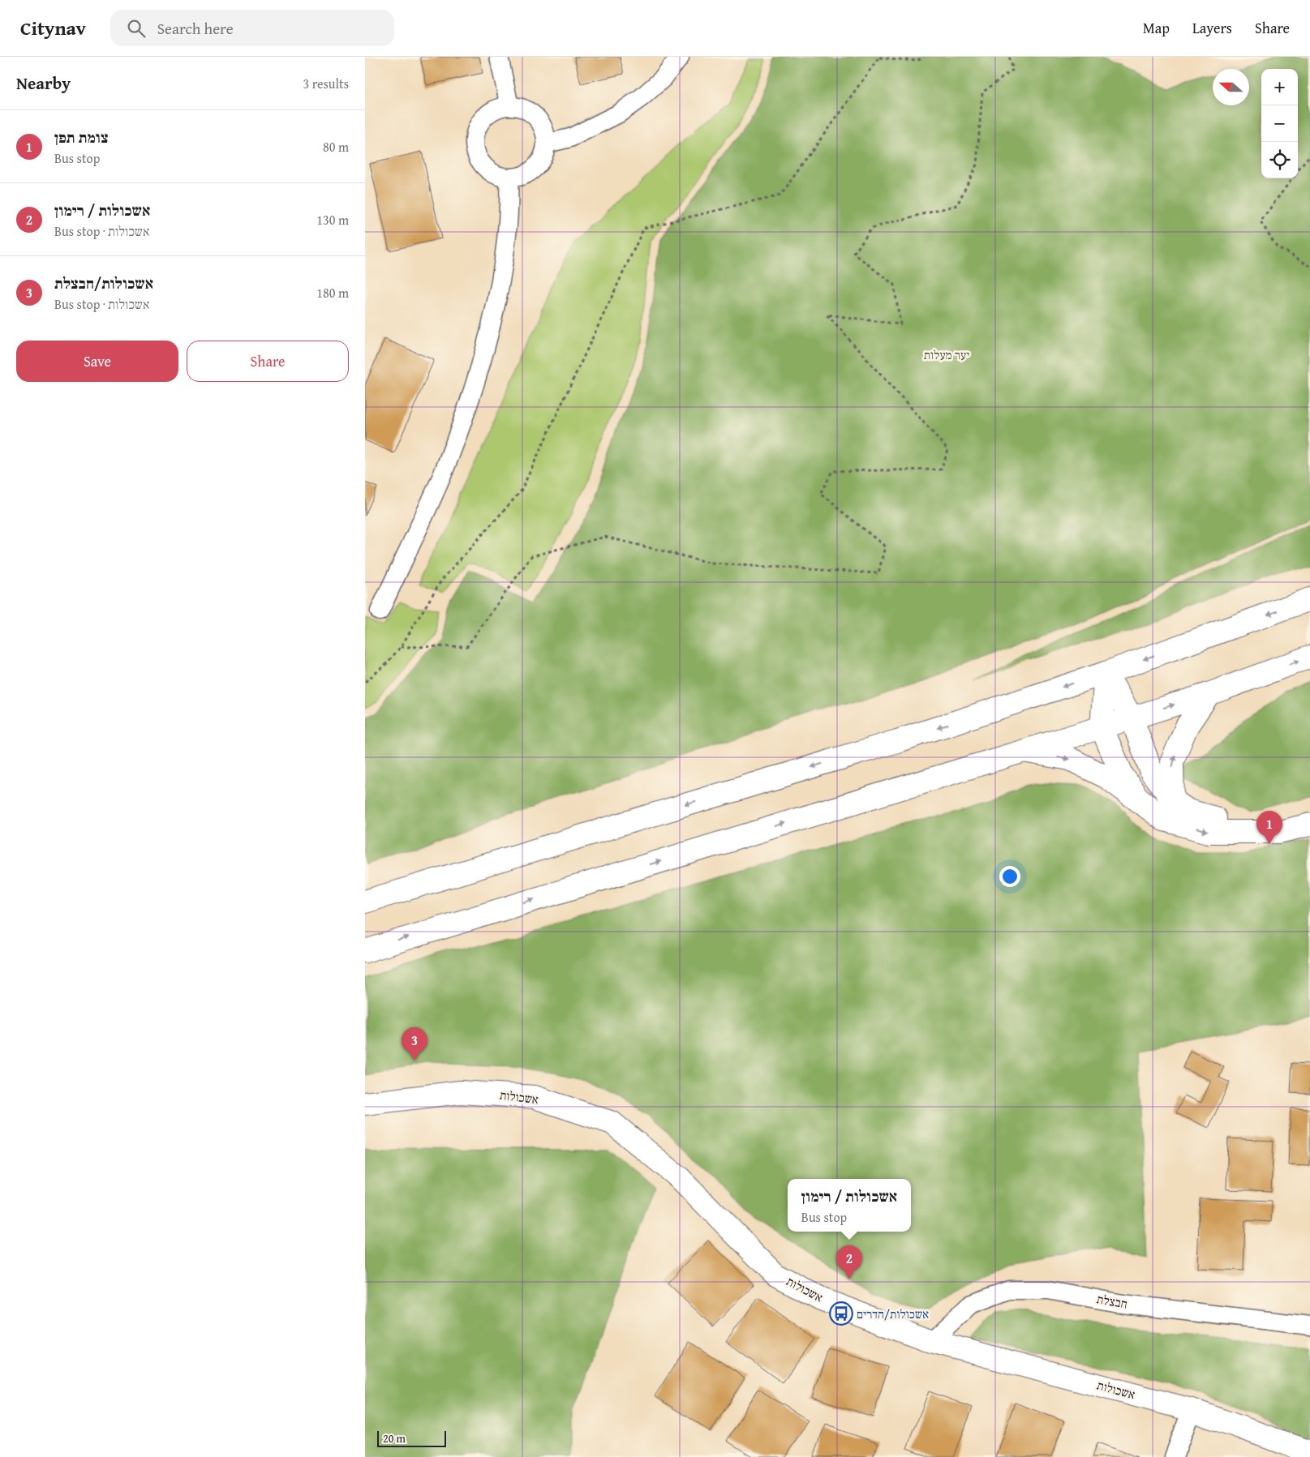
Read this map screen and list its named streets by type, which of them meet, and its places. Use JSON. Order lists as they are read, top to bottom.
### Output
{
  "streets": {
    "main road": ["אשכולות"],
    "street": ["חבצלת"]
  },
  "crossings": [
    ["אשכולות", "חבצלת"]
  ],
  "parks": ["יער מעלות"],
  "places": {
    "bus stop": ["אשכולות/הדרים"]
  },
  "scale_bar": "20 m",
  "north": "left",
  "page": {
    "header": "Citynav",
    "search": "Search here",
    "nav": ["Map", "Layers", "Share"],
    "heading": ["Nearby", "3 results"],
    "map_buttons": ["+", "−"],
    "list": [
      {
        "mark": "1",
        "name": "צומת תפן",
        "note": "Bus stop",
        "value": "80 m"
      },
      {
        "mark": "2",
        "name": "אשכולות / רימון",
        "note": "Bus stop · אשכולות",
        "value": "130 m"
      },
      {
        "mark": "3",
        "name": "אשכולות/חבצלת",
        "note": "Bus stop · אשכולות",
        "value": "180 m"
      }
    ],
    "buttons": ["Save", "Share"],
    "pins": ["1", "3", "2"],
    "popup": ["אשכולות / רימון", "Bus stop"],
    "scale": "20 m"
  }
}
